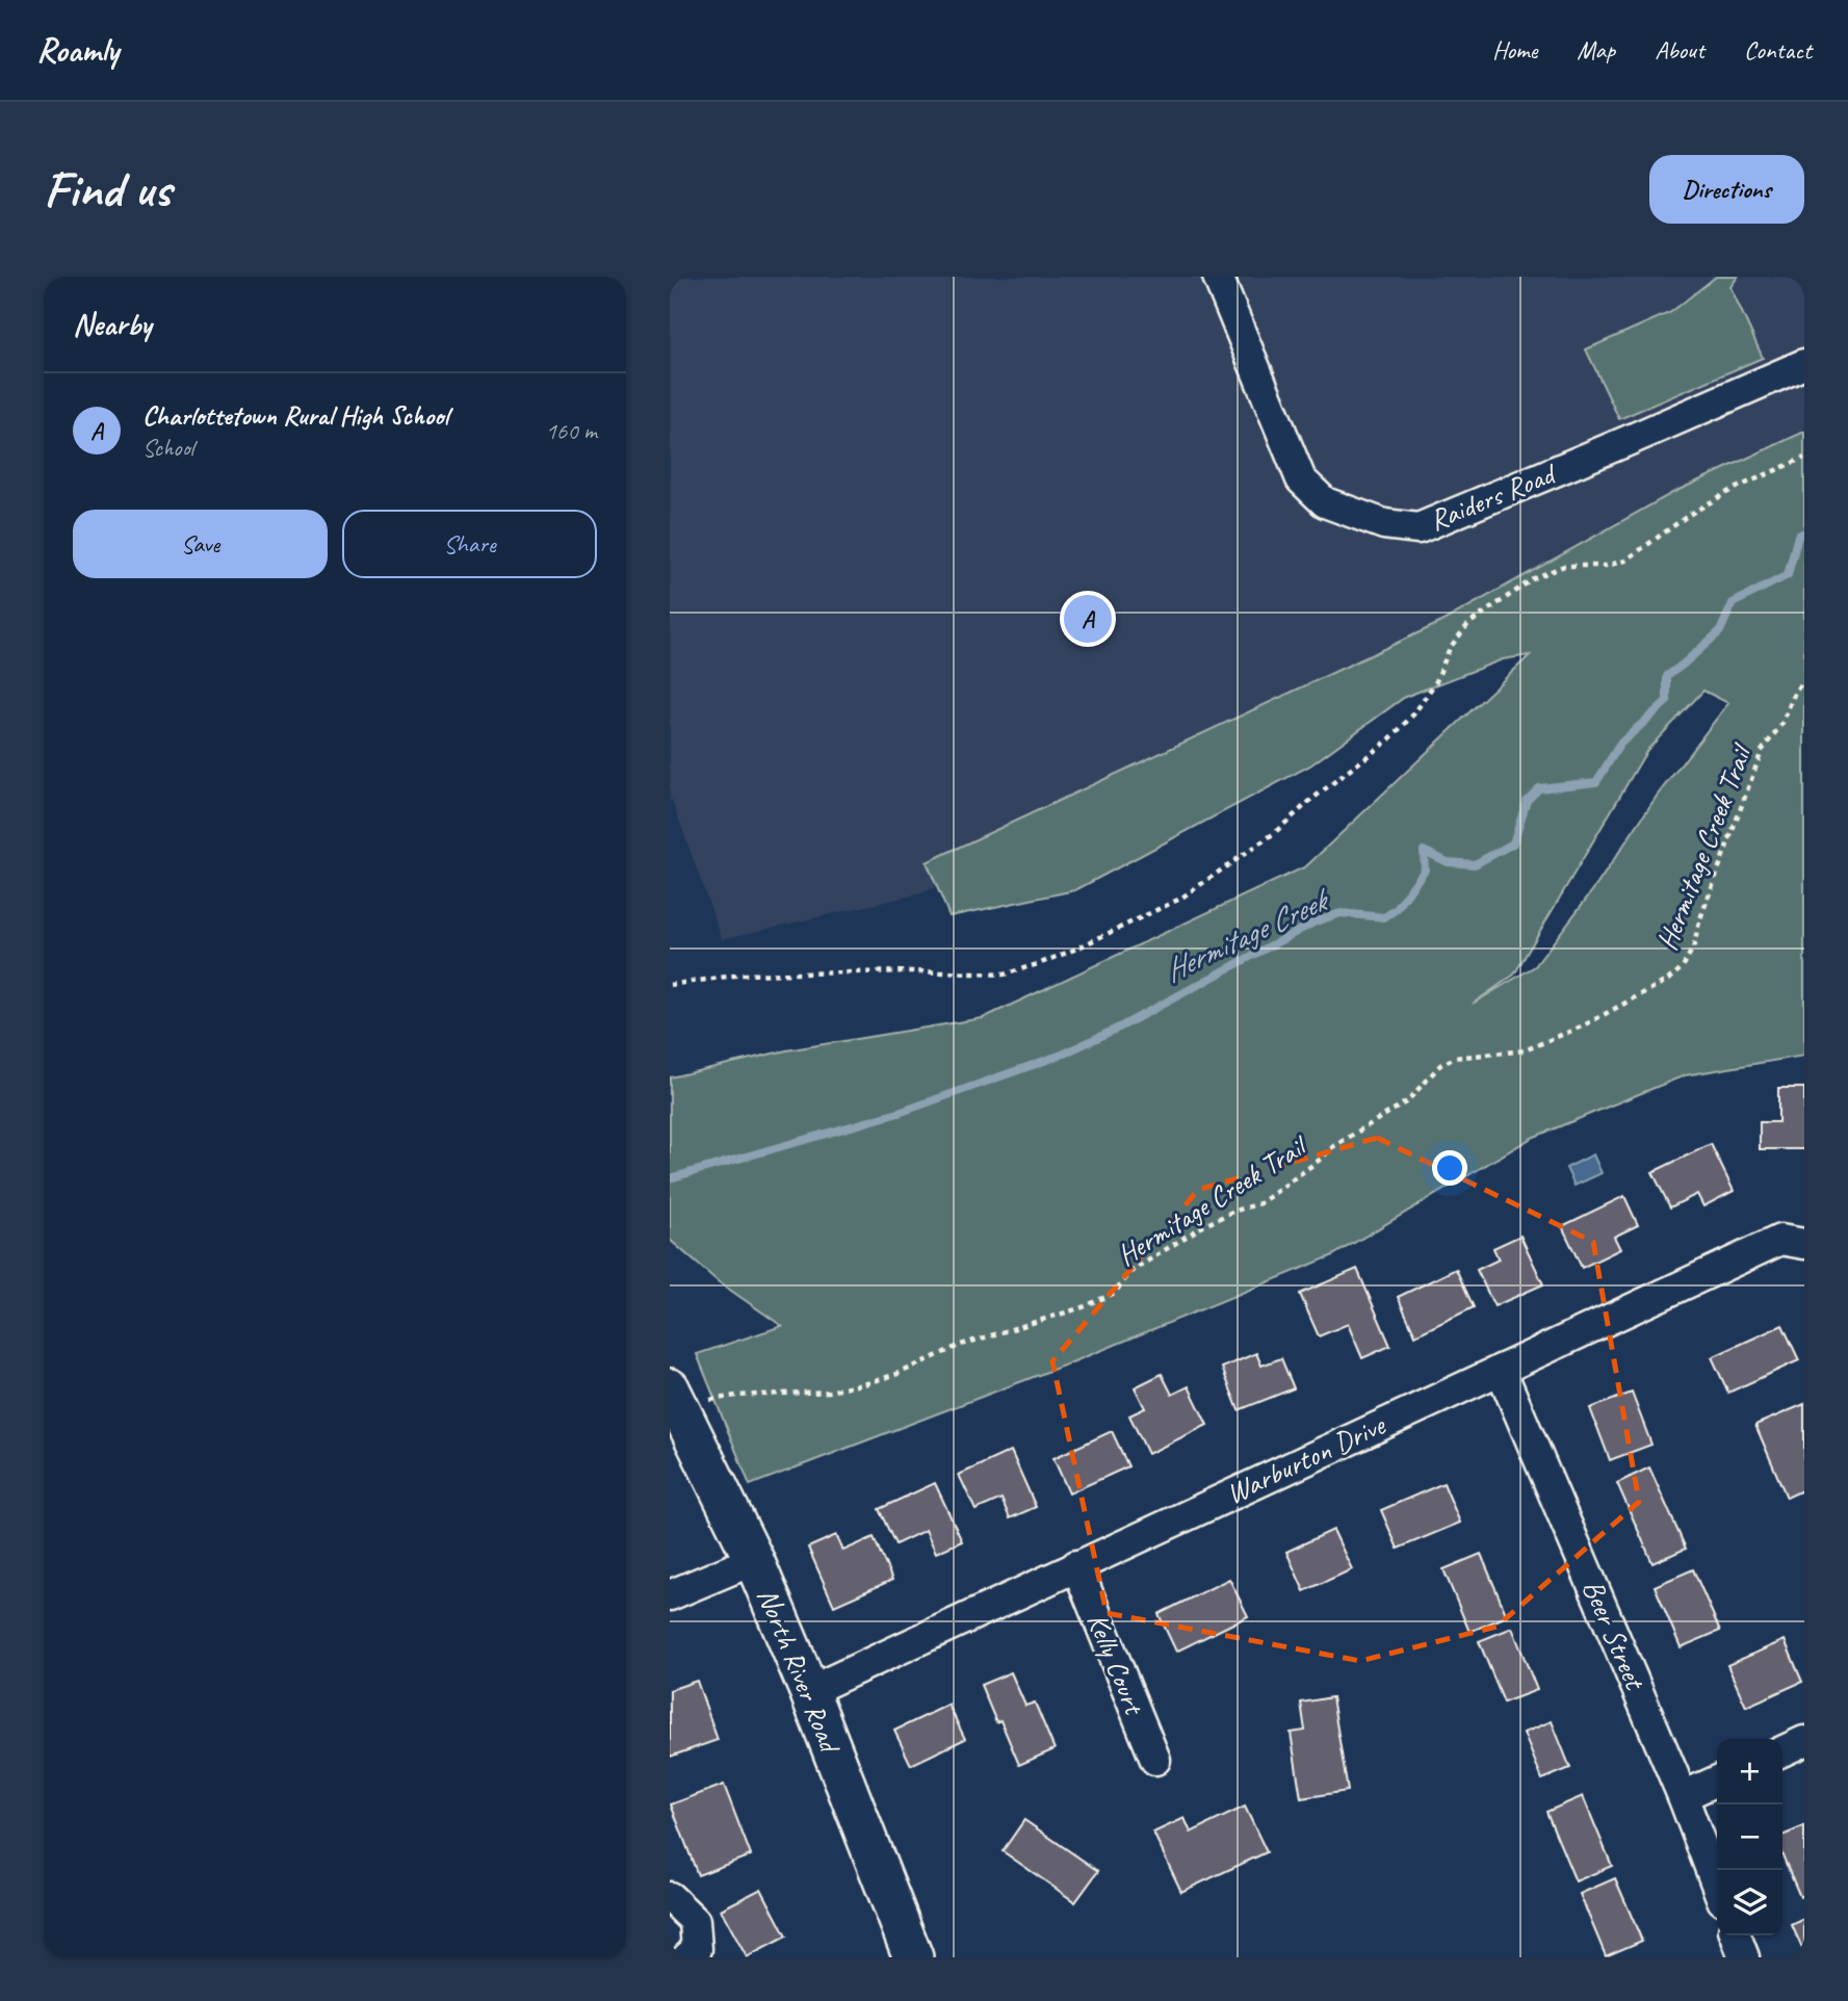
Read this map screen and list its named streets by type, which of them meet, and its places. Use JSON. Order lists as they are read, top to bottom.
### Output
{
  "streets": {
    "main road": ["North River Road"],
    "street": [
      "Raiders Road",
      "Warburton Drive",
      "Beer Street",
      "Kelly Court"
    ],
    "path": ["Hermitage Creek Trail"]
  },
  "crossings": [
    ["Hermitage Creek Trail", "North River Road"],
    ["Warburton Drive", "Beer Street"],
    ["Warburton Drive", "Kelly Court"],
    ["Warburton Drive", "North River Road"]
  ],
  "water": ["Hermitage Creek"],
  "page": {
    "header": "Roamly",
    "nav": [
      "Home",
      "Map",
      "About",
      "Contact"
    ],
    "buttons": [
      "Directions",
      ["Save", "Share"]
    ],
    "title": "Find us",
    "heading": "Nearby",
    "list": [
      {
        "mark": "A",
        "name": "Charlottetown Rural High School",
        "note": "School",
        "value": "160 m"
      }
    ],
    "pins": "A",
    "map_buttons": ["+", "−"]
  }
}
